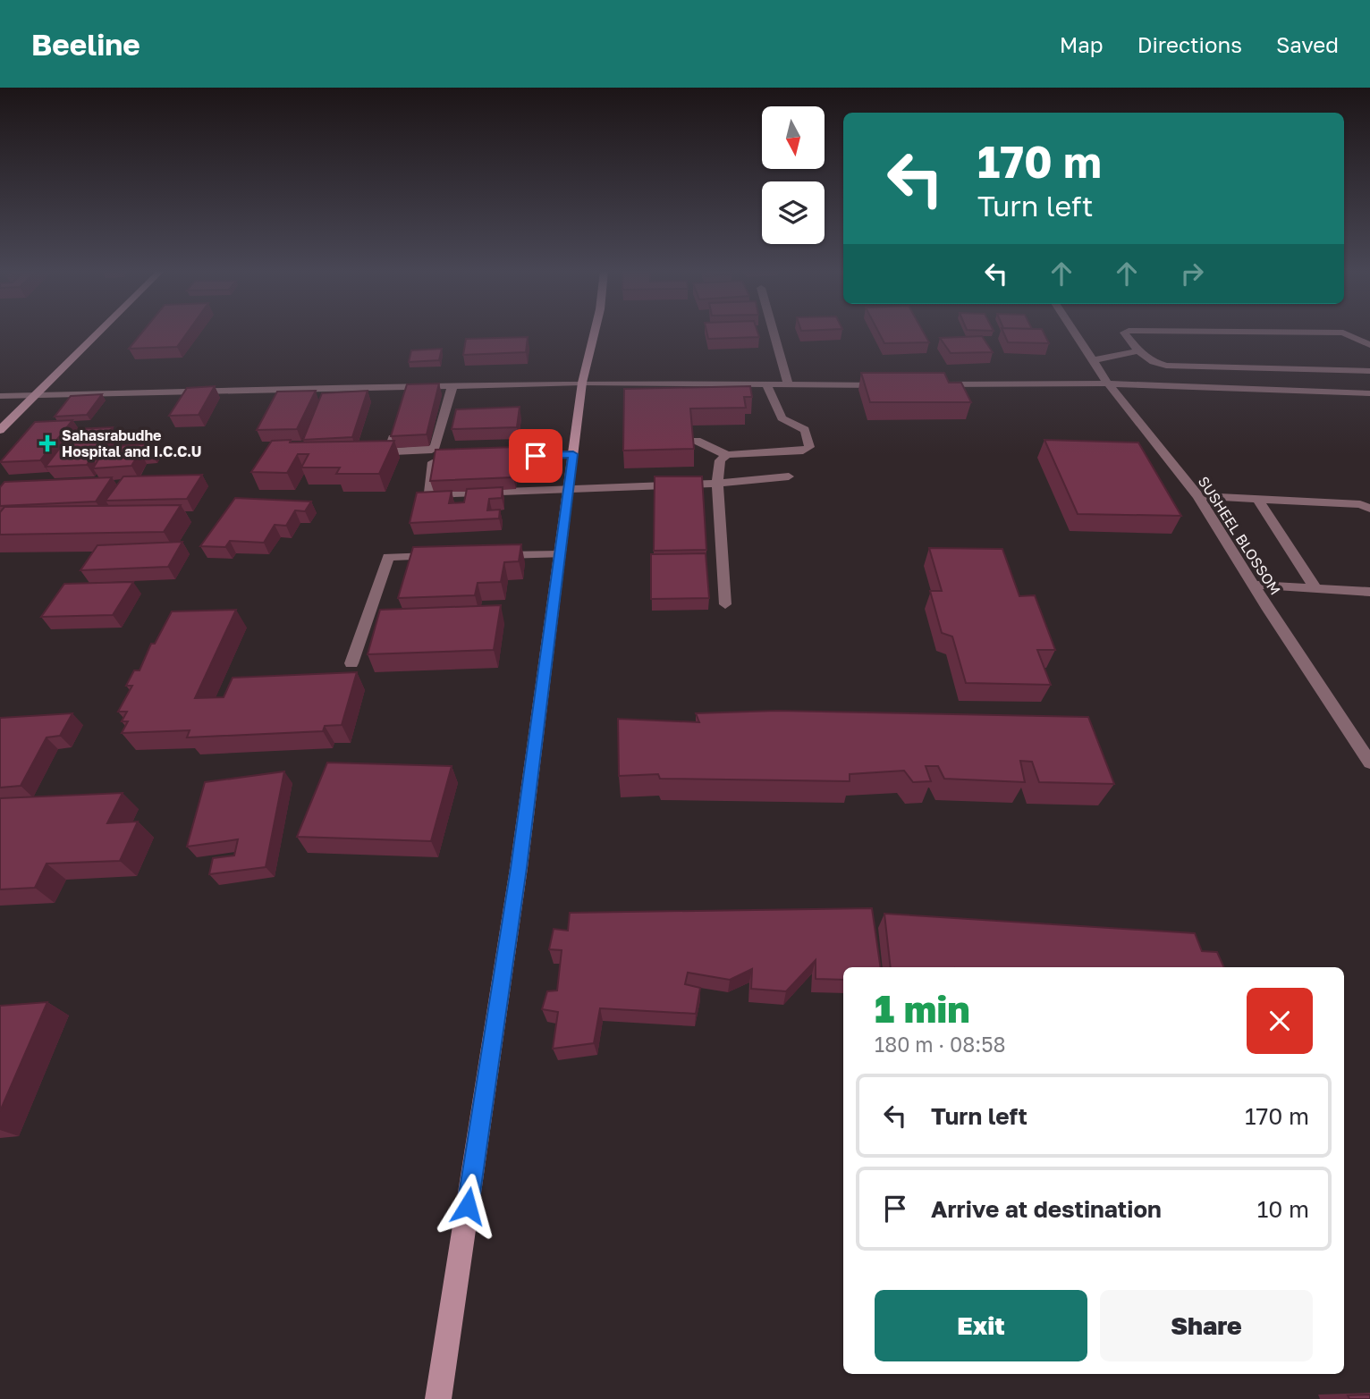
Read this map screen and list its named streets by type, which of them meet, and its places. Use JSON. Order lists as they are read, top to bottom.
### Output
{
  "streets": {
    "street": ["SUSHEEL BLOSSOM"]
  },
  "places": {
    "health": ["Sahasrabudhe Hospital and I.C.C.U"]
  },
  "north": "bottom",
  "page": {
    "header": "Beeline",
    "nav": ["Map", "Directions", "Saved"],
    "turn": ["170 m", "Turn left"],
    "heading": ["1 min", "180 m · 08:58"],
    "list": [
      {
        "name": "Turn left",
        "value": "170 m"
      },
      {
        "name": "Arrive at destination",
        "value": "10 m"
      }
    ],
    "buttons": ["Exit", "Share"]
  }
}
